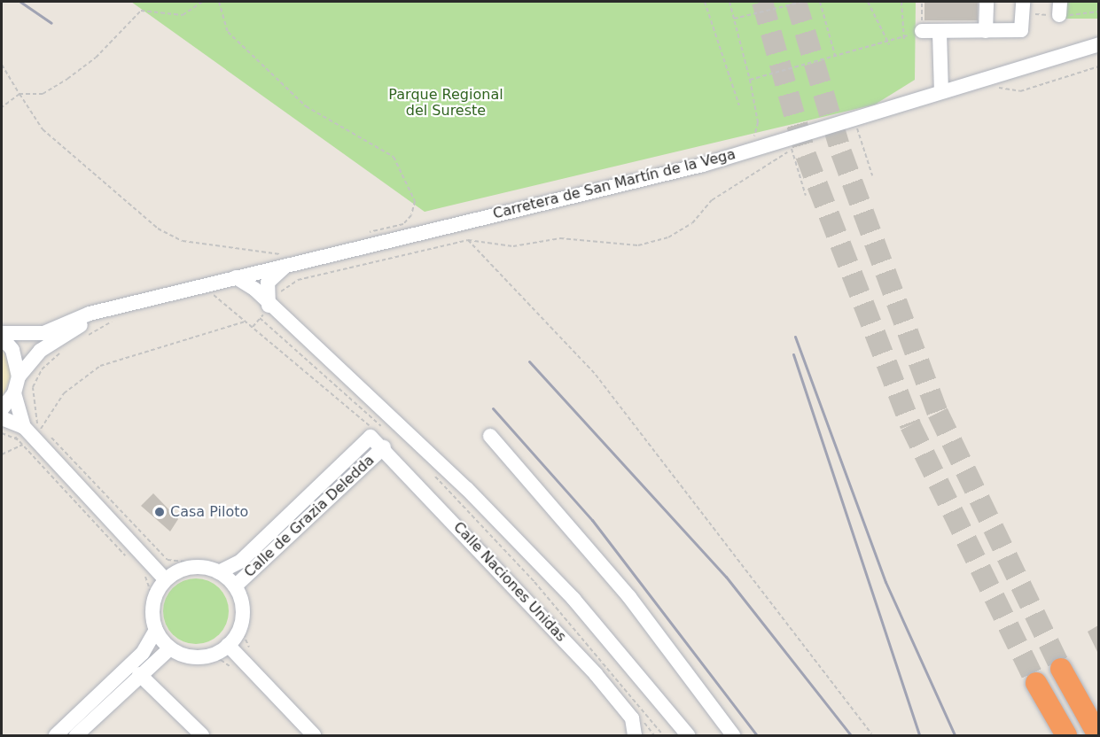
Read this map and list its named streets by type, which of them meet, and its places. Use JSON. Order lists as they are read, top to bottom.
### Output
{
  "streets": {
    "street": ["Carretera de San Martín de la Vega", "Calle de Grazia Deledda", "Calle Naciones Unidas"]
  },
  "crossings": [
    ["Calle de Grazia Deledda", "Calle Naciones Unidas"]
  ],
  "parks": ["Parque Regional del Sureste"],
  "places": ["Casa Piloto"]
}
